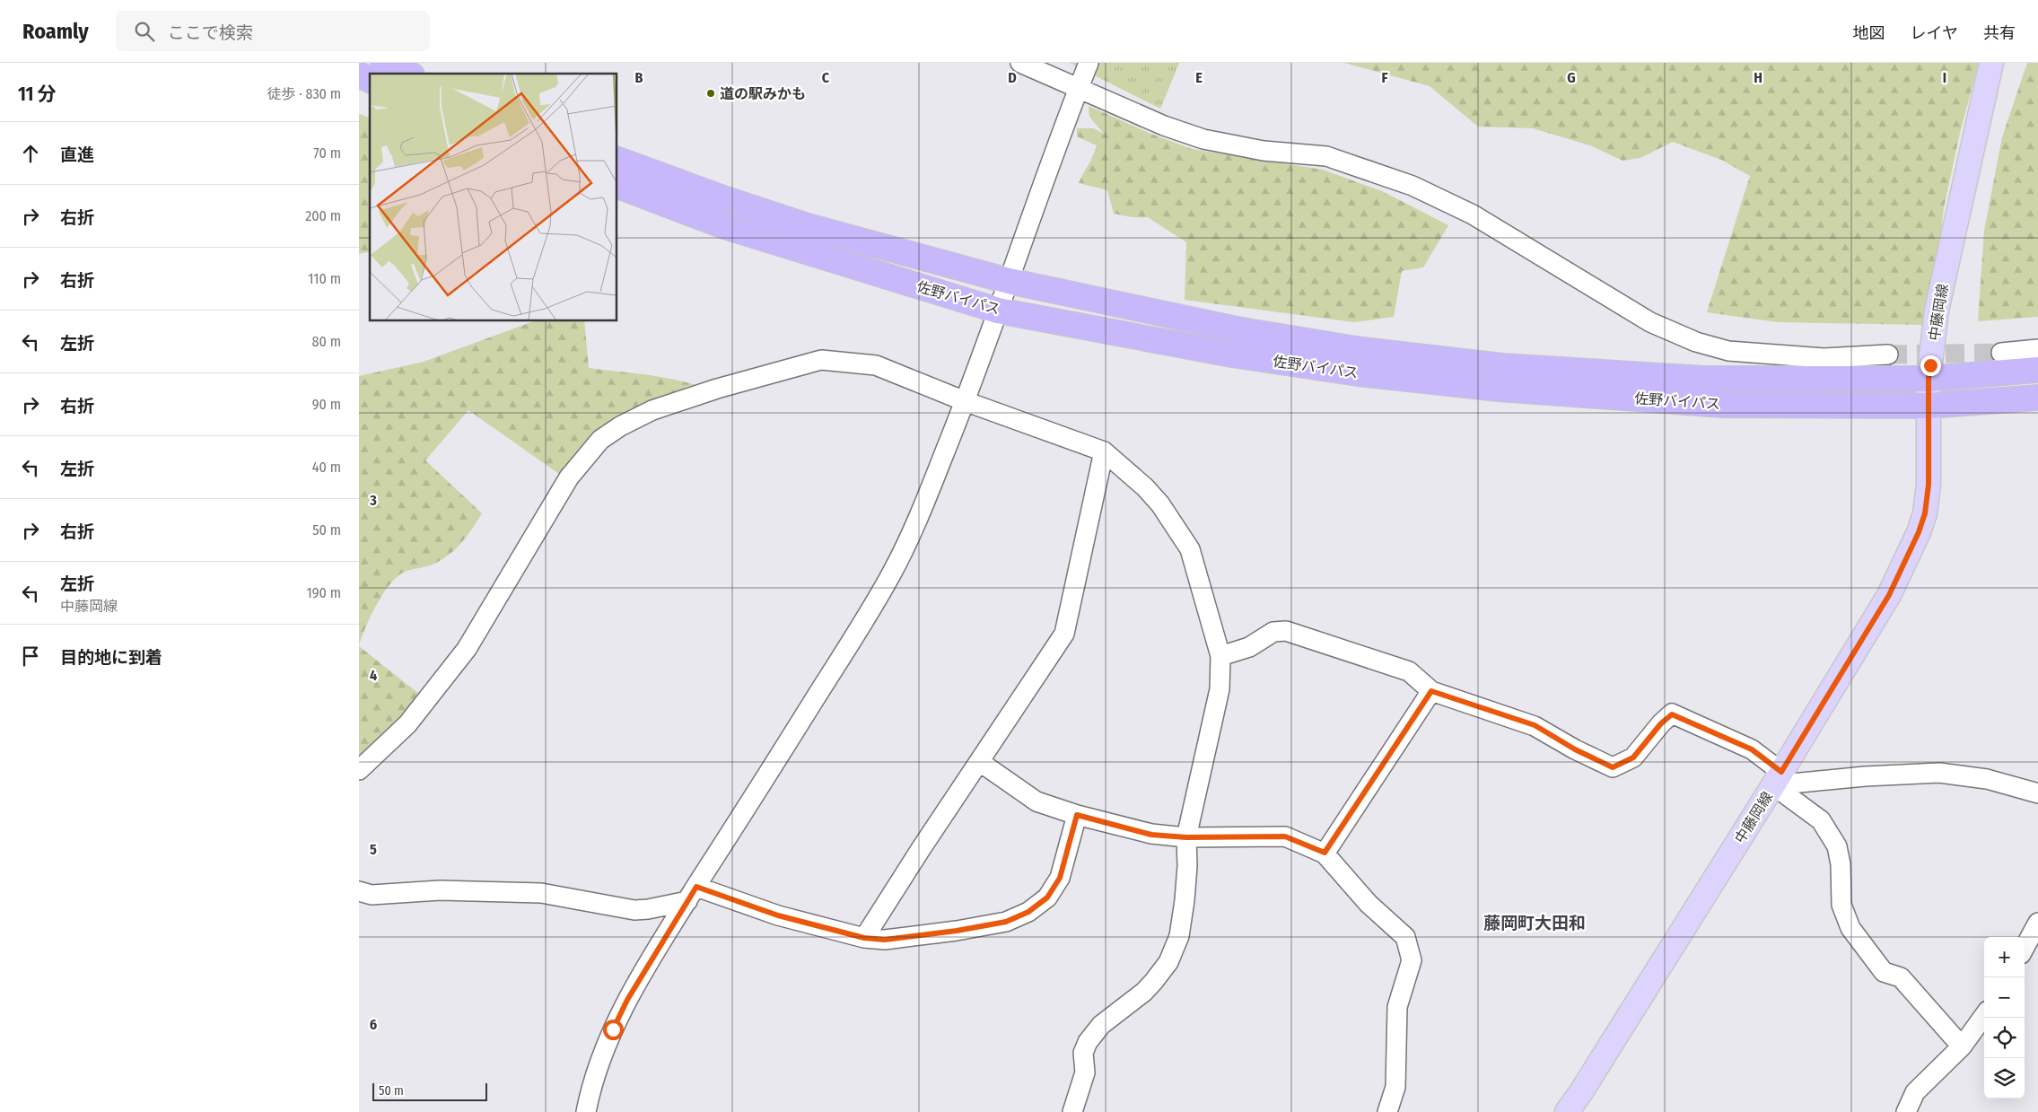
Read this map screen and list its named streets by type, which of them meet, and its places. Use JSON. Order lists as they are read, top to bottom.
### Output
{
  "streets": {
    "highway": ["佐野バイパス"],
    "main road": ["中藤岡線"]
  },
  "crossings": [
    ["佐野バイパス", "中藤岡線"]
  ],
  "districts": ["藤岡町大田和"],
  "places": ["道の駅みかも"],
  "scale_bar": "50 m",
  "page": {
    "header": "Roamly",
    "search": "ここで検索",
    "nav": ["地図", "レイヤ", "共有"],
    "heading": ["11 分", "徒歩 · 830 m"],
    "list": [
      ["直進", "70 m"],
      ["右折", "200 m"],
      ["右折", "110 m"],
      ["左折", "80 m"],
      ["右折", "90 m"],
      ["左折", "40 m"],
      ["右折", "50 m"],
      ["左折", "中藤岡線", "190 m"],
      "目的地に到着"
    ],
    "map_buttons": ["+", "−"],
    "scale": "50 m"
  },
  "grid": {
    "columns": [
      "B",
      "C",
      "D",
      "E",
      "F",
      "G",
      "H",
      "I"
    ],
    "rows": [
      "3",
      "4",
      "5",
      "6"
    ]
  }
}
